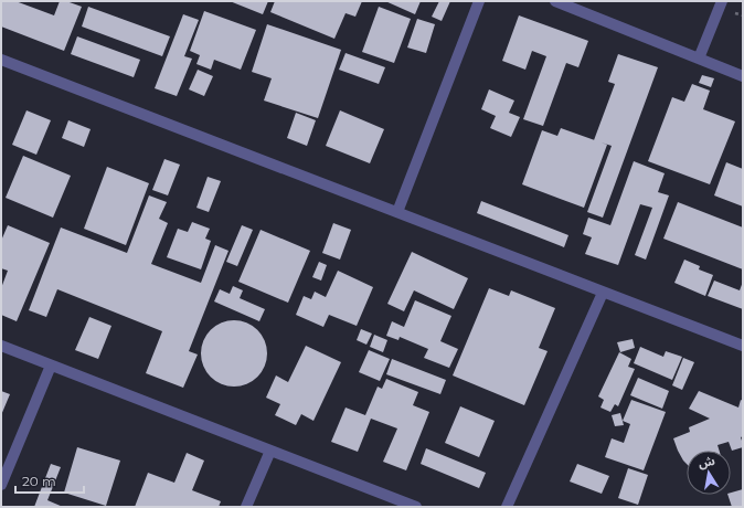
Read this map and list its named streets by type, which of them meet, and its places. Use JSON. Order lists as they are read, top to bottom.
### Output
{
  "scale_bar": "20 m",
  "north": "top"
}
